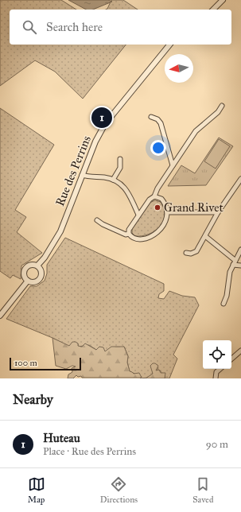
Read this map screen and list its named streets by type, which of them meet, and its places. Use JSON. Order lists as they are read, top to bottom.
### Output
{
  "streets": {
    "street": ["Rue des Perrins"]
  },
  "places": ["Grand Rivet"],
  "scale_bar": "100 m",
  "north": "left",
  "page": {
    "search": "Search here",
    "pins": "1",
    "scale": "100 m",
    "heading": "Nearby",
    "list": [
      {
        "mark": "1",
        "name": "Huteau",
        "note": "Place · Rue des Perrins",
        "value": "90 m"
      }
    ],
    "nav": ["Map", "Directions", "Saved"]
  }
}
